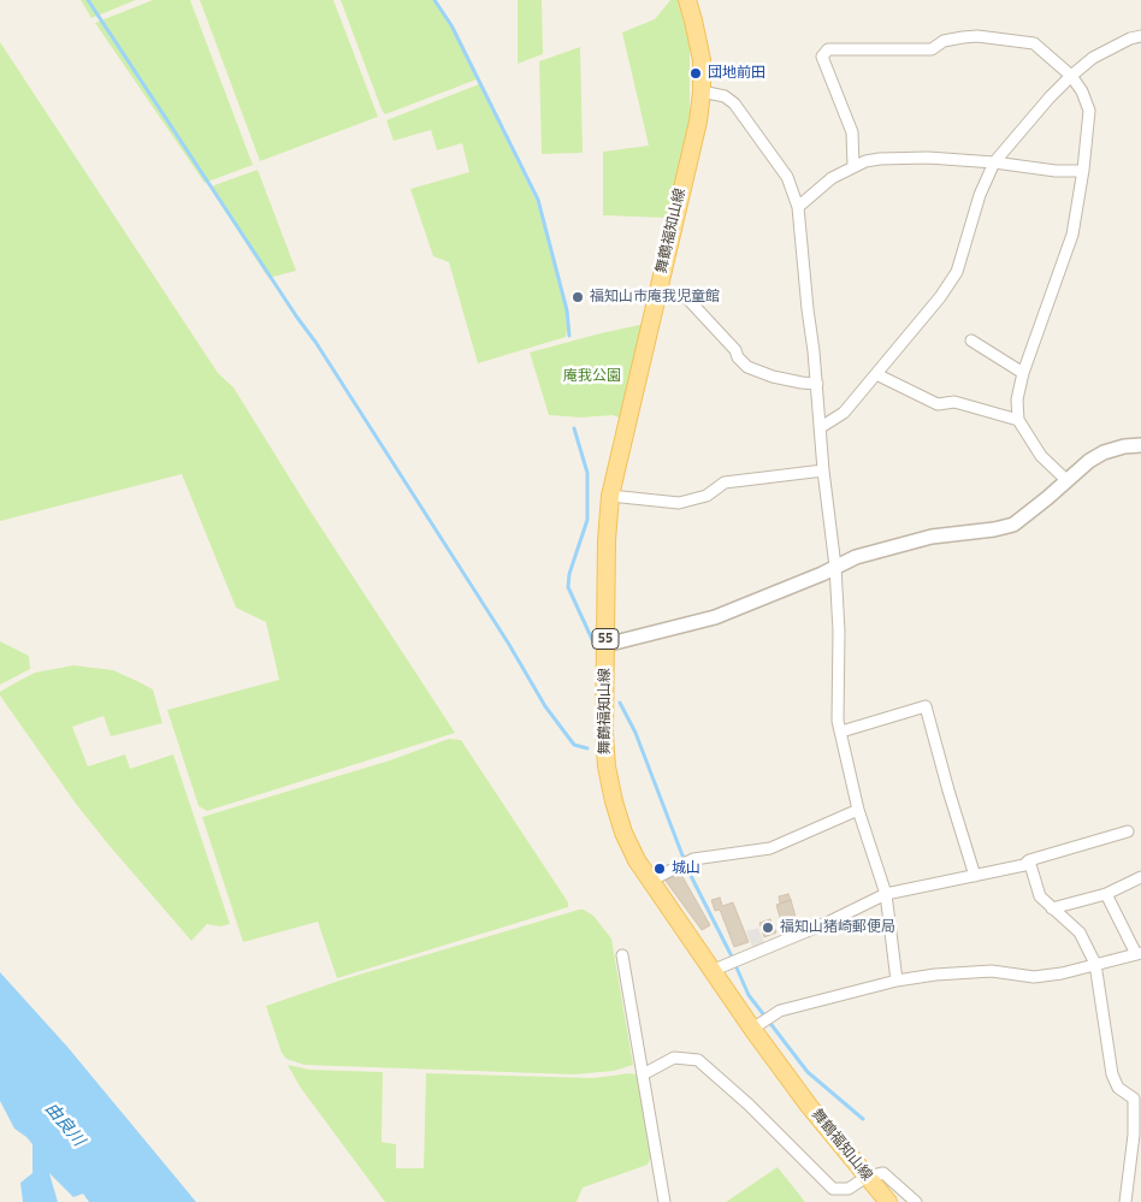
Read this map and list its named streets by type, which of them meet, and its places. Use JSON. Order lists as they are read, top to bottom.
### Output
{
  "streets": {
    "main road": ["舞鶴福知山線", "55"]
  },
  "water": ["由良川"],
  "parks": ["庵我公園"],
  "places": [
    "団地前田",
    "福知山市庵我児童館",
    "城山",
    "福知山猪崎郵便局"
  ]
}
